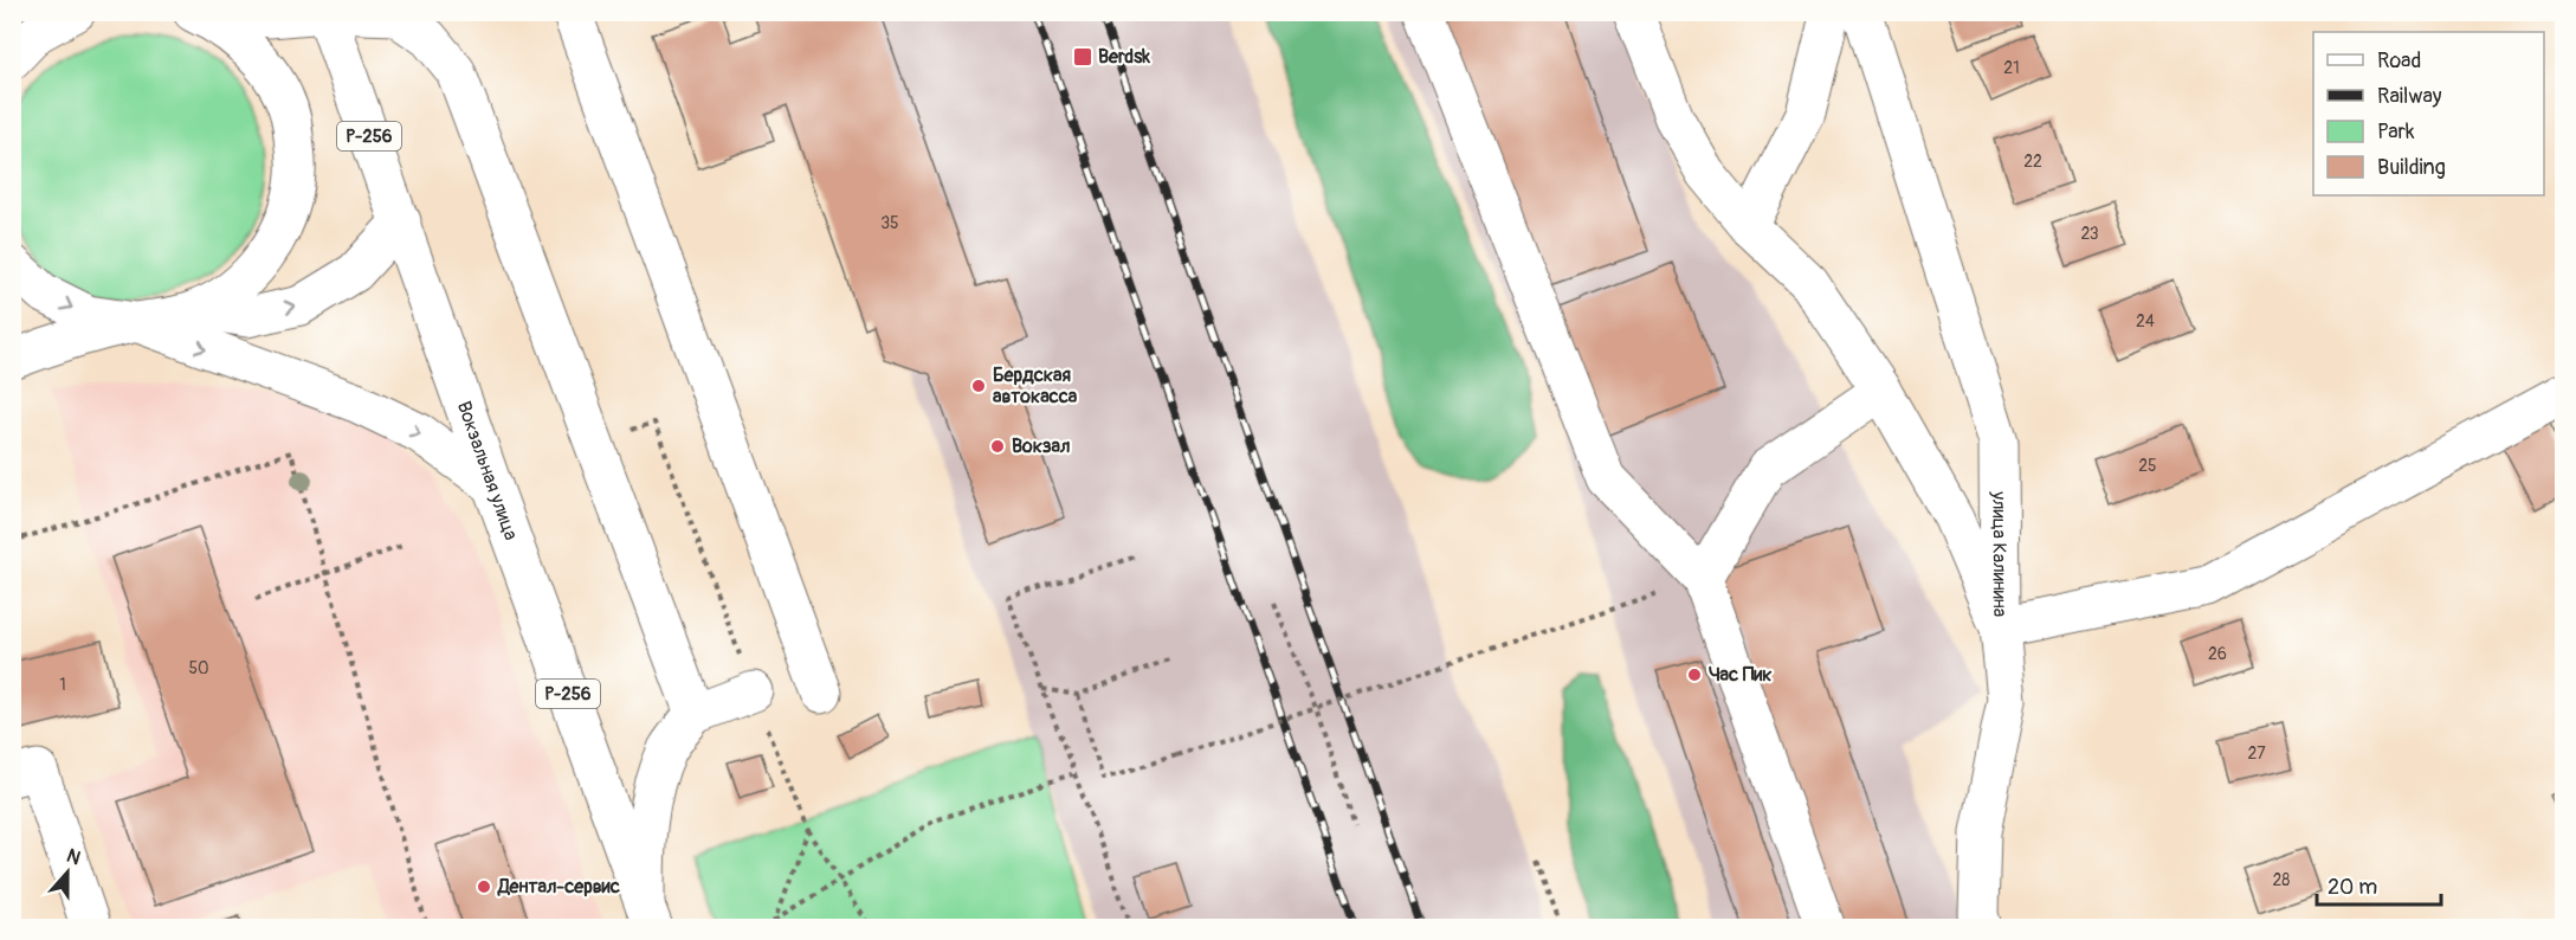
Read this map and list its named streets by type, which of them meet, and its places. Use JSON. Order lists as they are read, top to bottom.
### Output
{
  "streets": {
    "main road": ["Р-256", "Вокзальная улица", "улица Калинина"]
  },
  "places": {
    "transit": ["Berdsk"],
    "other": [
      "Бердская автокасса",
      "Вокзал",
      "Час Пик",
      "Дентал-сервис"
    ]
  },
  "house_numbers": [
    "21",
    "22",
    "35",
    "23",
    "24",
    "25",
    "26",
    "50",
    "1",
    "27",
    "28"
  ],
  "legend": [
    "Road",
    "Railway",
    "Park",
    "Building"
  ],
  "scale_bar": "20 m",
  "north": "top"
}
